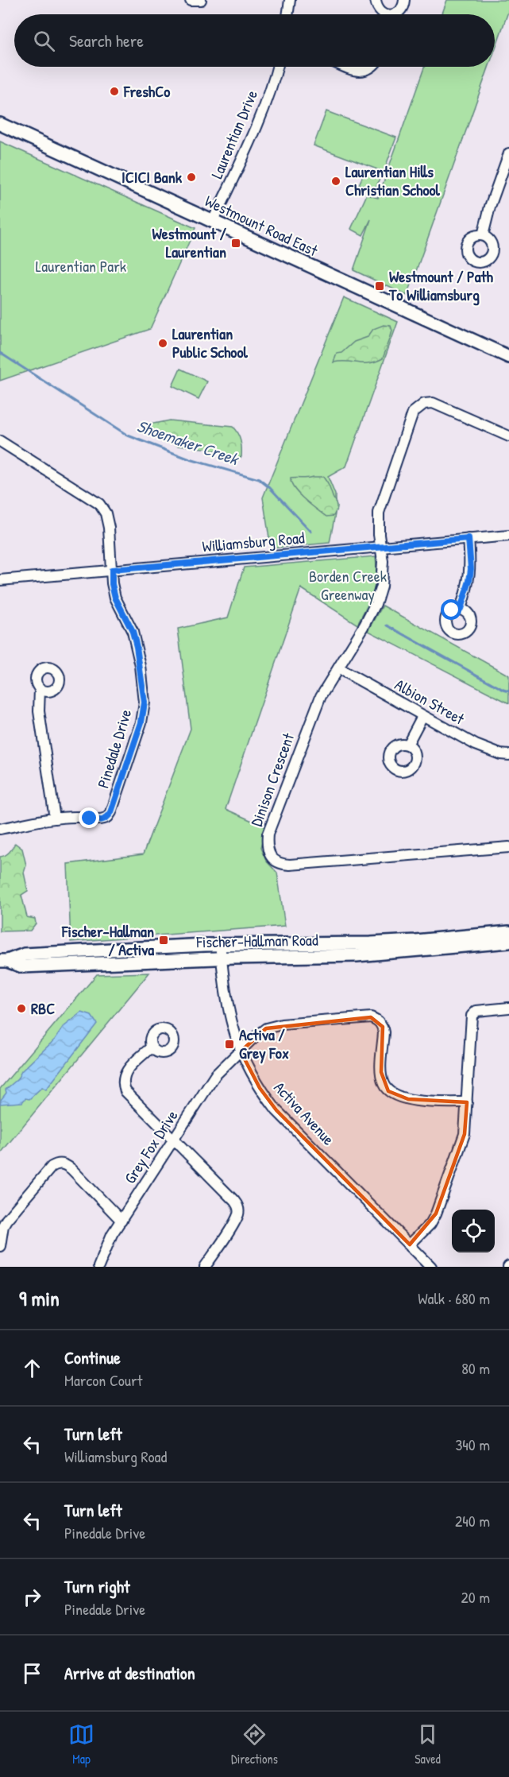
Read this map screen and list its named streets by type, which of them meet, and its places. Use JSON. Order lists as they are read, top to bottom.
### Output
{
  "streets": {
    "main road": ["Westmount Road East", "Fischer-Hallman Road"],
    "street": [
      "Laurentian Drive",
      "Williamsburg Road",
      "Albion Street",
      "Pinedale Drive",
      "Dinison Crescent",
      "Activa Avenue",
      "Grey Fox Drive"
    ]
  },
  "crossings": [
    ["Laurentian Drive", "Westmount Road East"],
    ["Williamsburg Road", "Pinedale Drive"],
    ["Williamsburg Road", "Dinison Crescent"],
    ["Albion Street", "Dinison Crescent"],
    ["Fischer-Hallman Road", "Activa Avenue"],
    ["Activa Avenue", "Grey Fox Drive"]
  ],
  "water": ["Shoemaker Creek"],
  "parks": ["Laurentian Park", "Borden Creek Greenway"],
  "places": {
    "other": [
      "FreshCo",
      "ICICI Bank",
      "Laurentian Hills Christian School",
      "Laurentian Public School",
      "RBC"
    ],
    "transit": [
      "Westmount / Laurentian",
      "Westmount / Path To Williamsburg",
      "Fischer-Hallman / Activa",
      "Activa / Grey Fox"
    ]
  },
  "page": {
    "search": "Search here",
    "heading": ["9 min", "Walk · 680 m"],
    "list": [
      ["Continue", "Marcon Court", "80 m"],
      ["Turn left", "Williamsburg Road", "340 m"],
      ["Turn left", "Pinedale Drive", "240 m"],
      ["Turn right", "Pinedale Drive", "20 m"],
      "Arrive at destination"
    ],
    "nav": ["Map", "Directions", "Saved"]
  }
}
